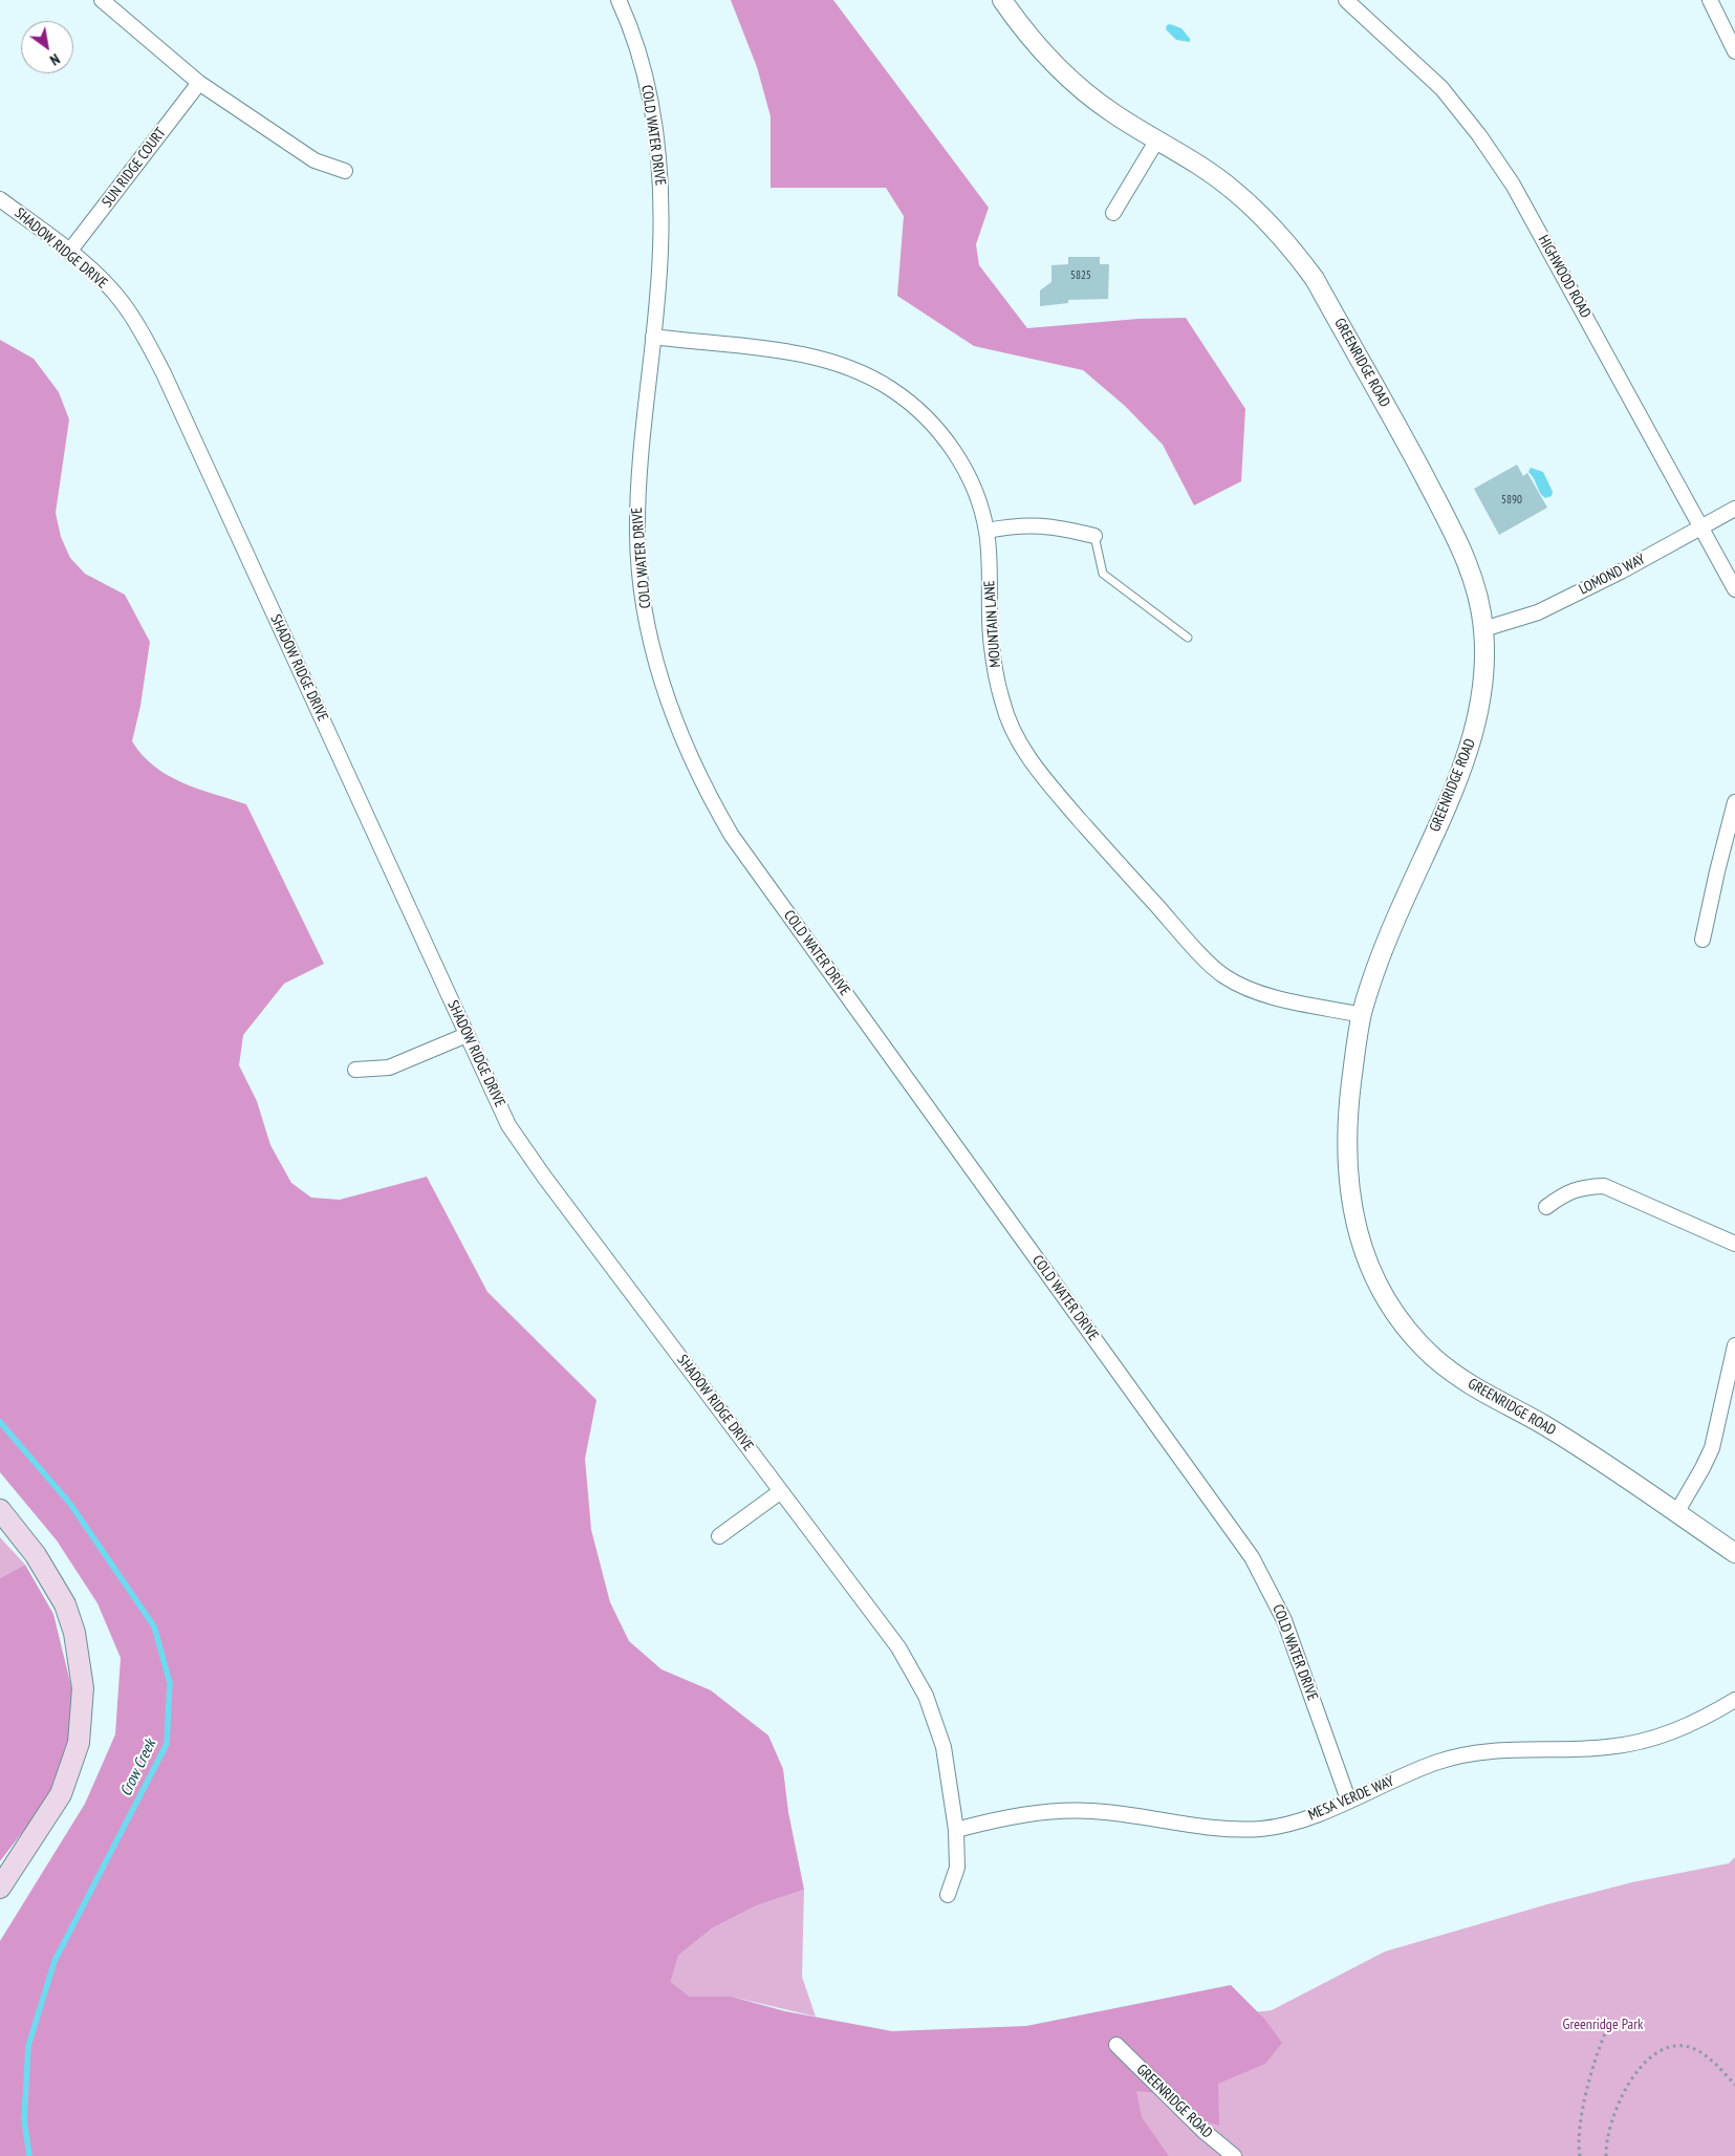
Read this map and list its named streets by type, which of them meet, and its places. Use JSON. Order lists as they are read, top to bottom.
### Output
{
  "streets": {
    "street": [
      "COLD WATER DRIVE",
      "SUN RIDGE COURT",
      "SHADOW RIDGE DRIVE",
      "HIGHWOOD ROAD",
      "GREENRIDGE ROAD",
      "LOMOND WAY",
      "MOUNTAIN LANE",
      "MESA VERDE WAY"
    ]
  },
  "crossings": [
    ["COLD WATER DRIVE", "MOUNTAIN LANE"],
    ["COLD WATER DRIVE", "MESA VERDE WAY"],
    ["SUN RIDGE COURT", "SHADOW RIDGE DRIVE"],
    ["SHADOW RIDGE DRIVE", "MESA VERDE WAY"],
    ["HIGHWOOD ROAD", "LOMOND WAY"],
    ["GREENRIDGE ROAD", "LOMOND WAY"],
    ["GREENRIDGE ROAD", "MOUNTAIN LANE"]
  ],
  "water": ["Crow Creek"],
  "parks": ["Greenridge Park"],
  "house_numbers": ["5825", "5890"],
  "north": "bottom right"
}
